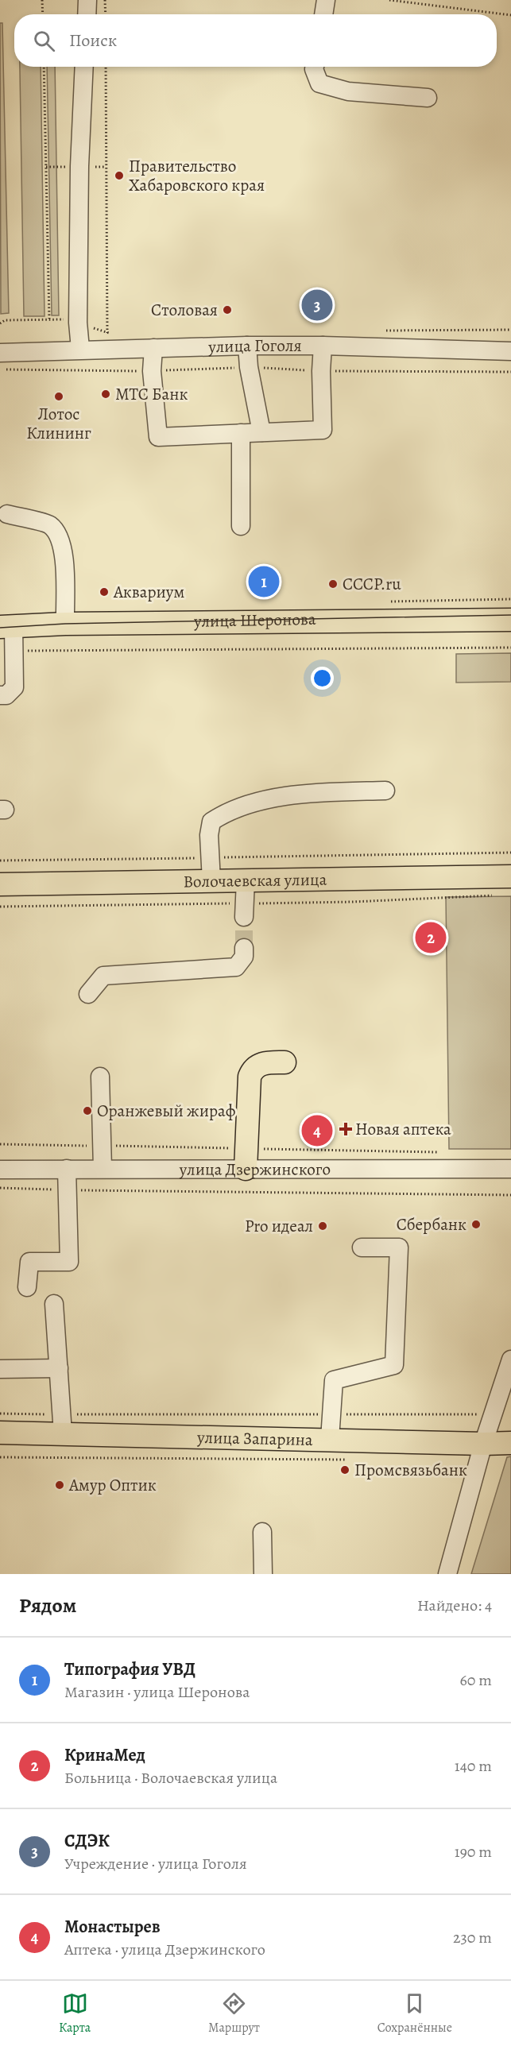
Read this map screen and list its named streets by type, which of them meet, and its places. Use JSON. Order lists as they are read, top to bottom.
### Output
{
  "streets": {
    "main road": ["улица Шеронова", "Волочаевская улица", "улица Запарина"],
    "street": ["улица Гоголя", "улица Дзержинского"]
  },
  "places": {
    "other": [
      "Правительство Хабаровского края",
      "Столовая",
      "МТС Банк",
      "Лотос Клининг",
      "СССР.ru",
      "Аквариум",
      "Оранжевый жираф",
      "Сбербанк",
      "Pro идеал",
      "Промсвязьбанк",
      "Амур Оптик"
    ],
    "health": ["Новая аптека"]
  },
  "page": {
    "search": "Поиск",
    "pins": [
      "3",
      "1",
      "2",
      "4"
    ],
    "heading": ["Рядом", "Найдено: 4"],
    "list": [
      {
        "mark": "1",
        "name": "Типография УВД",
        "note": "Магазин · улица Шеронова",
        "value": "60 m"
      },
      {
        "mark": "2",
        "name": "КринаМед",
        "note": "Больница · Волочаевская улица",
        "value": "140 m"
      },
      {
        "mark": "3",
        "name": "СДЭК",
        "note": "Учреждение · улица Гоголя",
        "value": "190 m"
      },
      {
        "mark": "4",
        "name": "Монастырев",
        "note": "Аптека · улица Дзержинского",
        "value": "230 m"
      }
    ],
    "nav": ["Карта", "Маршрут", "Сохранённые"]
  }
}
